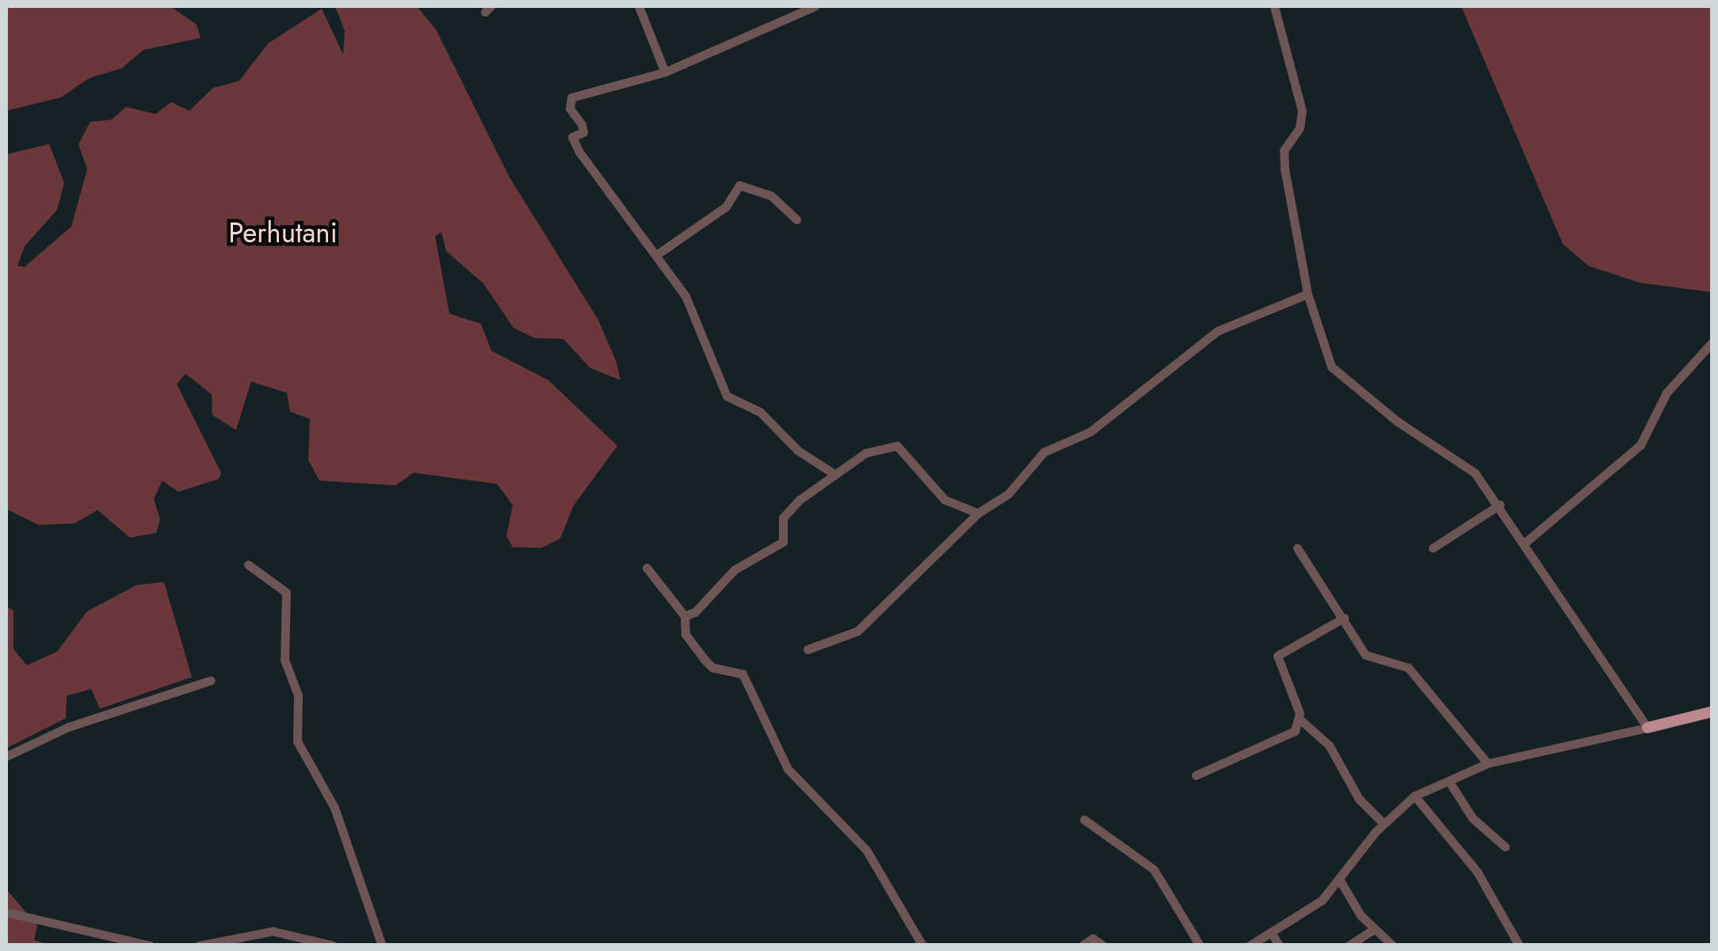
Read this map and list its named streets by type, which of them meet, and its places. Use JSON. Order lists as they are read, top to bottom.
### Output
{
  "parks": ["Perhutani"]
}
